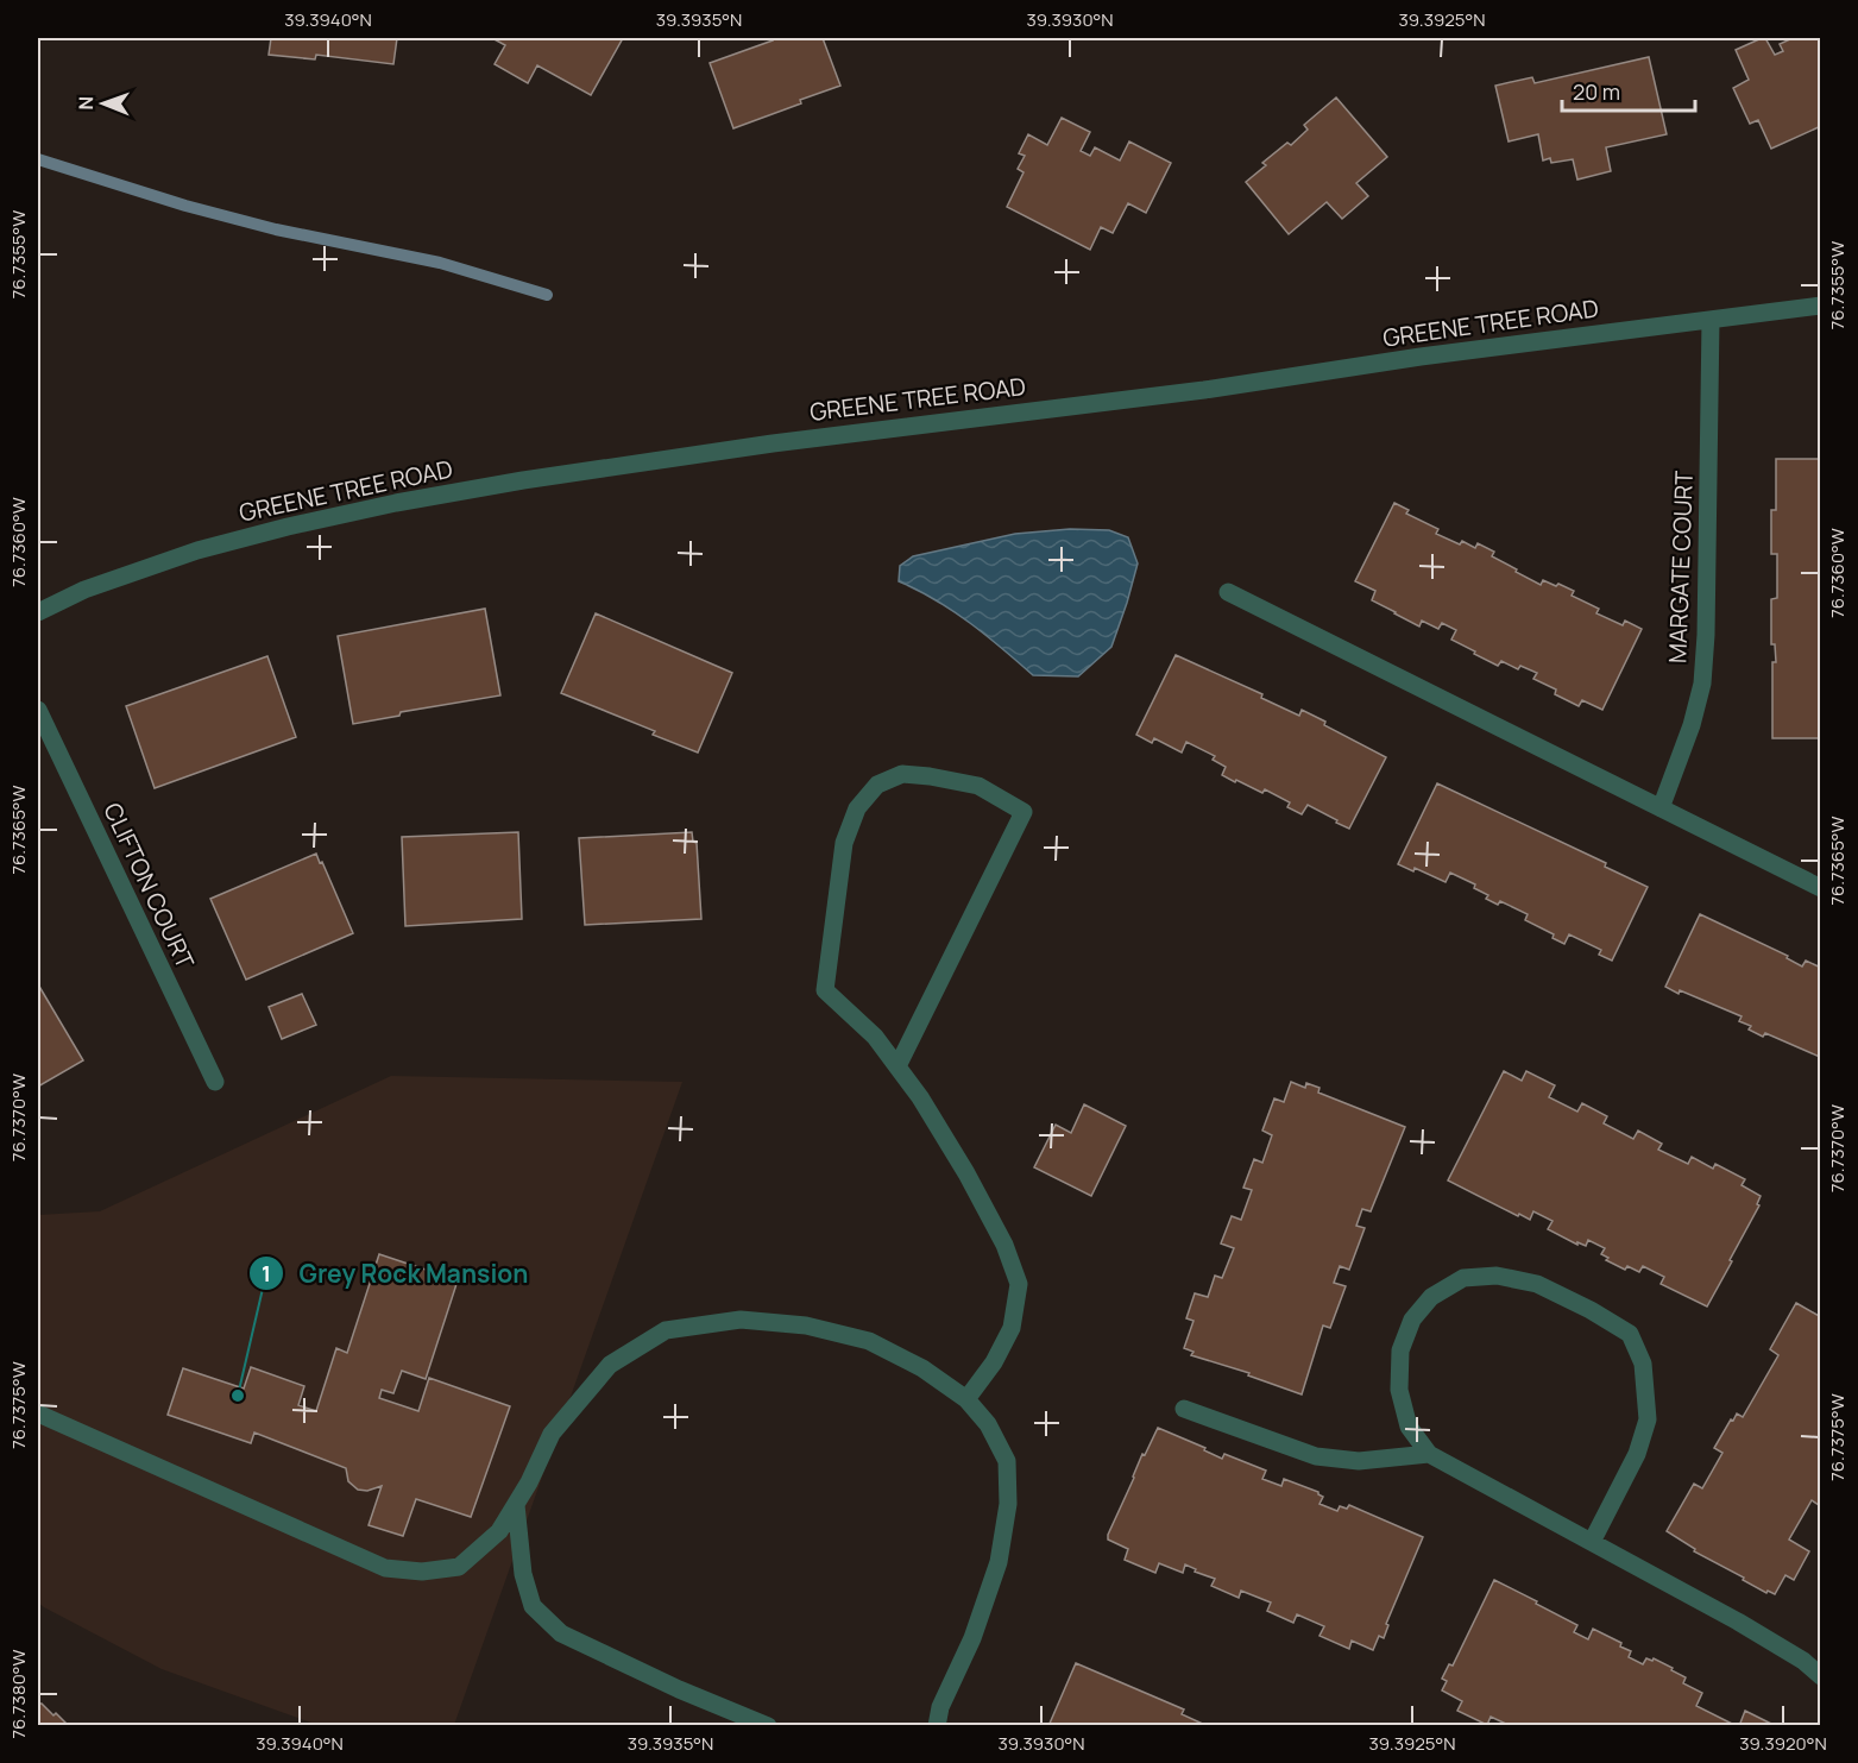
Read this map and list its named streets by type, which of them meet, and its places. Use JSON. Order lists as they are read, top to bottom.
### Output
{
  "streets": {
    "street": ["GREENE TREE ROAD", "MARGATE COURT", "CLIFTON COURT"]
  },
  "crossings": [
    ["GREENE TREE ROAD", "MARGATE COURT"]
  ],
  "places": ["Grey Rock Mansion"],
  "scale_bar": "20 m",
  "north": "left",
  "coordinates": [
    "39.3940°N",
    "39.3935°N",
    "39.3930°N",
    "39.3925°N",
    "76.7355°W",
    "76.7360°W",
    "76.7365°W",
    "76.7370°W",
    "76.7375°W",
    "76.7380°W",
    "39.3920°N"
  ]
}
